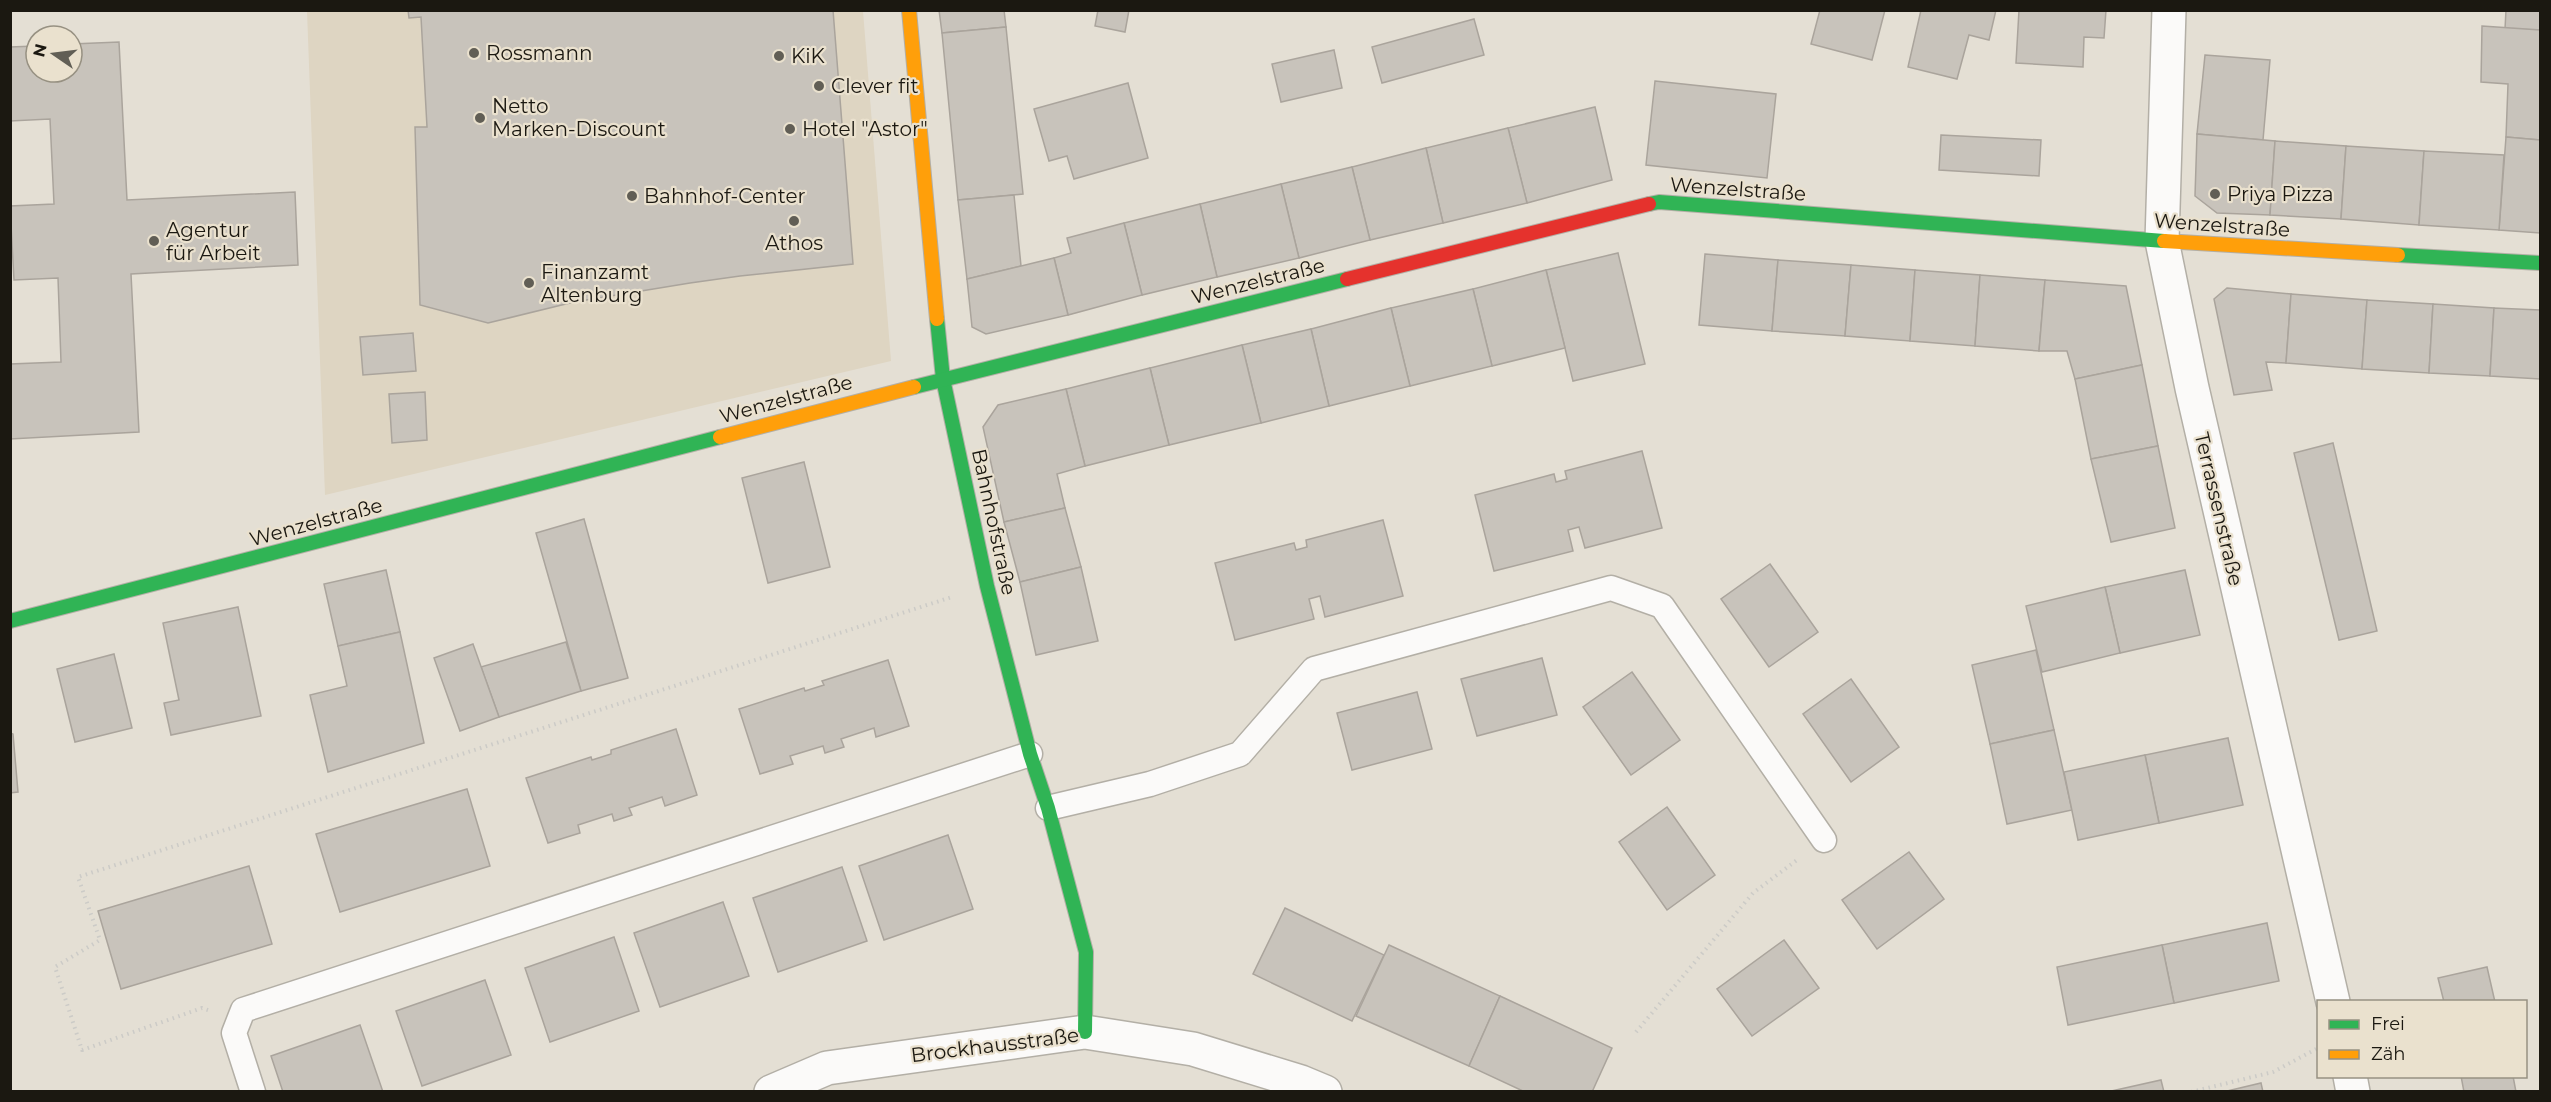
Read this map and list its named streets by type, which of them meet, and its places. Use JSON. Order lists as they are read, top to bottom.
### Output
{
  "streets": {
    "street": [
      "Wenzelstraße",
      "Terrassenstraße",
      "Bahnhofstraße",
      "Brockhausstraße"
    ]
  },
  "crossings": [
    ["Wenzelstraße", "Terrassenstraße"],
    ["Wenzelstraße", "Bahnhofstraße"],
    ["Bahnhofstraße", "Brockhausstraße"]
  ],
  "places": [
    "Rossmann",
    "KiK",
    "Clever fit",
    "Netto Marken-Discount",
    "Hotel \"Astor\"",
    "Priya Pizza",
    "Bahnhof-Center",
    "Athos",
    "Agentur für Arbeit",
    "Finanzamt Altenburg"
  ],
  "legend": ["Frei", "Zäh"],
  "north": "left"
}
